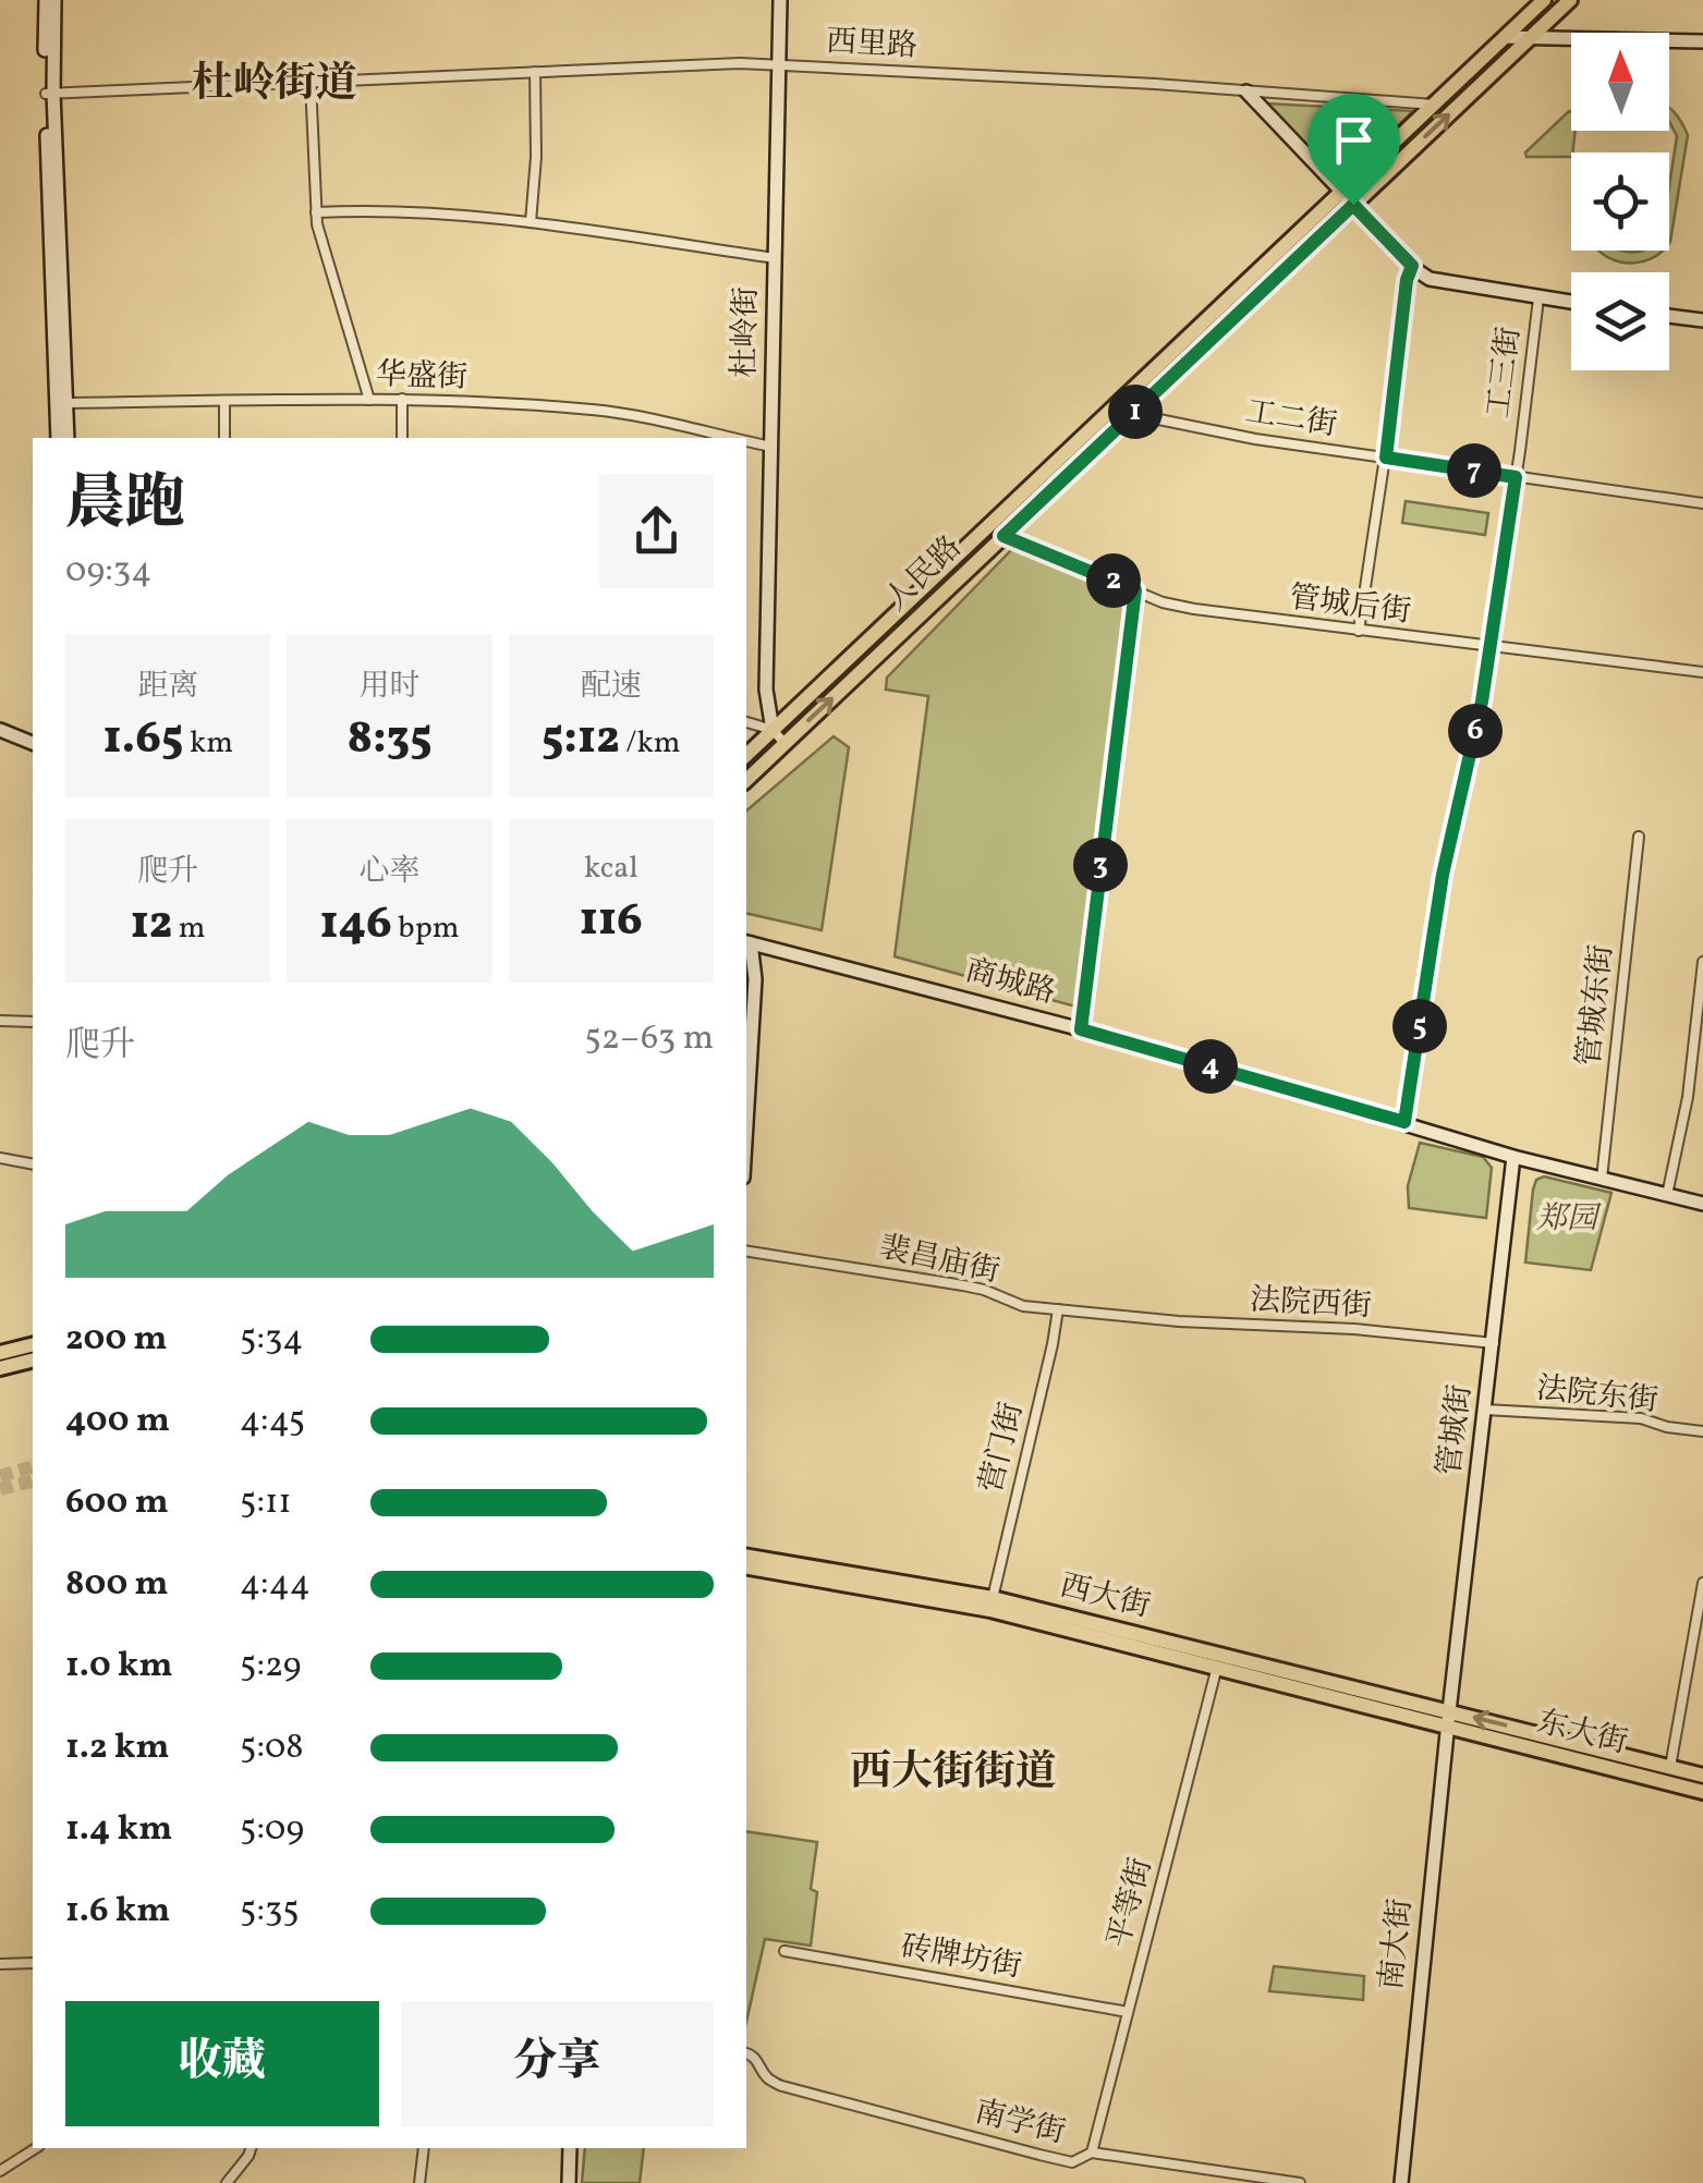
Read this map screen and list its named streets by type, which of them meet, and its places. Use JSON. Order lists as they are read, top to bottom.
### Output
{
  "streets": {
    "main road": ["人民路", "西大街", "东大街"],
    "street": [
      "西里路",
      "杜岭街",
      "工三街",
      "华盛街",
      "工二街",
      "管城后街",
      "商城路",
      "管城东街",
      "裴昌庙街",
      "法院西街",
      "法院东街",
      "管城街",
      "营门街",
      "平等街",
      "南大街",
      "砖牌坊街",
      "南学街"
    ]
  },
  "crossings": [
    ["西里路", "杜岭街"],
    ["西里路", "人民路"],
    ["杜岭街", "华盛街"],
    ["杜岭街", "人民路"],
    ["工三街", "工二街"],
    ["工三街", "管城后街"],
    ["工三街", "商城路"],
    ["工二街", "人民路"],
    ["人民路", "管城后街"],
    ["商城路", "管城东街"],
    ["商城路", "管城街"],
    ["裴昌庙街", "法院西街"],
    ["裴昌庙街", "营门街"],
    ["法院西街", "管城街"],
    ["法院东街", "管城街"],
    ["管城街", "西大街"],
    ["管城街", "东大街"],
    ["管城街", "南大街"],
    ["营门街", "西大街"],
    ["西大街", "东大街"],
    ["西大街", "平等街"],
    ["西大街", "南大街"],
    ["东大街", "南大街"],
    ["平等街", "砖牌坊街"],
    ["平等街", "南学街"]
  ],
  "districts": ["杜岭街道", "西大街街道"],
  "parks": ["郑园"],
  "north": "top",
  "page": {
    "pins": [
      "1",
      "7",
      "2",
      "6",
      "3",
      "5",
      "4"
    ],
    "heading": ["晨跑", "09:34"],
    "stats": [
      ["距离", "1.65 km"],
      ["用时", "8:35"],
      ["配速", "5:12 /km"],
      ["爬升", "12 m"],
      ["心率", "146 bpm"],
      ["kcal", "116"]
    ],
    "chart": ["爬升", "52–63 m"],
    "list": [
      {
        "name": "200 m",
        "note": "5:34"
      },
      {
        "name": "400 m",
        "note": "4:45"
      },
      {
        "name": "600 m",
        "note": "5:11"
      },
      {
        "name": "800 m",
        "note": "4:44"
      },
      {
        "name": "1.0 km",
        "note": "5:29"
      },
      {
        "name": "1.2 km",
        "note": "5:08"
      },
      {
        "name": "1.4 km",
        "note": "5:09"
      },
      {
        "name": "1.6 km",
        "note": "5:35"
      }
    ],
    "buttons": ["收藏", "分享"]
  }
}
